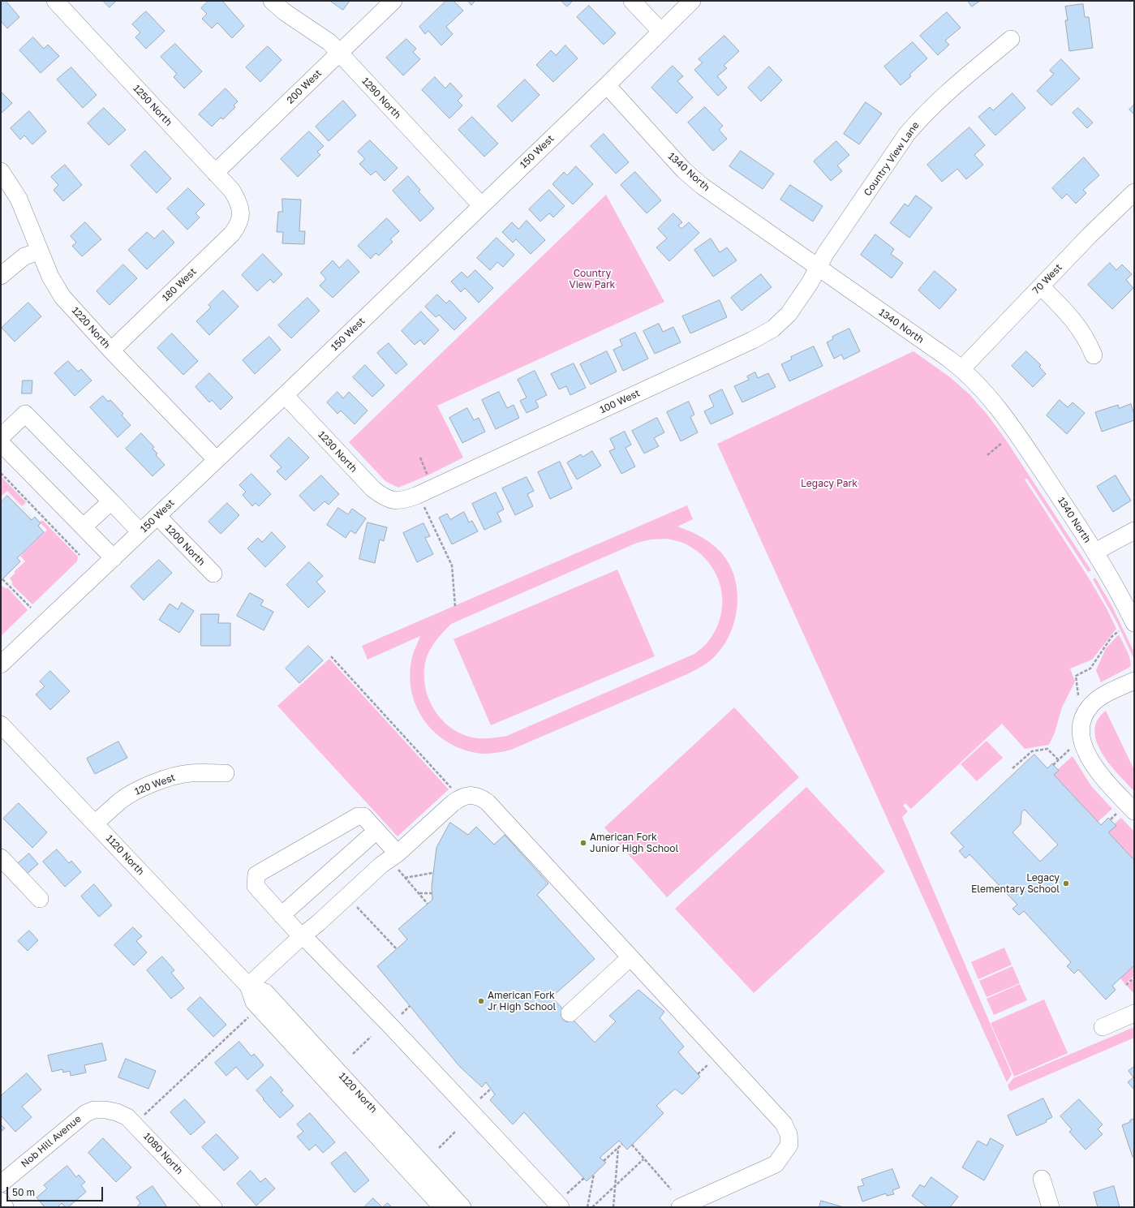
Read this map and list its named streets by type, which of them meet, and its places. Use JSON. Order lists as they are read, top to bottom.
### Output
{
  "streets": {
    "street": [
      "200 West",
      "1290 North",
      "1250 North",
      "150 West",
      "Country View Lane",
      "1340 North",
      "70 West",
      "180 West",
      "1220 North",
      "100 West",
      "1230 North",
      "1200 North",
      "120 West",
      "1120 North",
      "Nob Hill Avenue",
      "1080 North"
    ]
  },
  "crossings": [
    ["200 West", "1290 North"],
    ["200 West", "1250 North"],
    ["1290 North", "150 West"],
    ["1250 North", "180 West"],
    ["150 West", "1340 North"],
    ["150 West", "1220 North"],
    ["150 West", "1230 North"],
    ["150 West", "1200 North"],
    ["Country View Lane", "1340 North"],
    ["Country View Lane", "100 West"],
    ["1340 North", "70 West"],
    ["1340 North", "100 West"],
    ["180 West", "1220 North"],
    ["100 West", "1230 North"],
    ["120 West", "1120 North"],
    ["Nob Hill Avenue", "1080 North"]
  ],
  "parks": ["Country View Park", "Legacy Park"],
  "places": ["American Fork Junior High School", "Legacy Elementary School", "American Fork Jr High School"],
  "scale_bar": "50 m"
}
